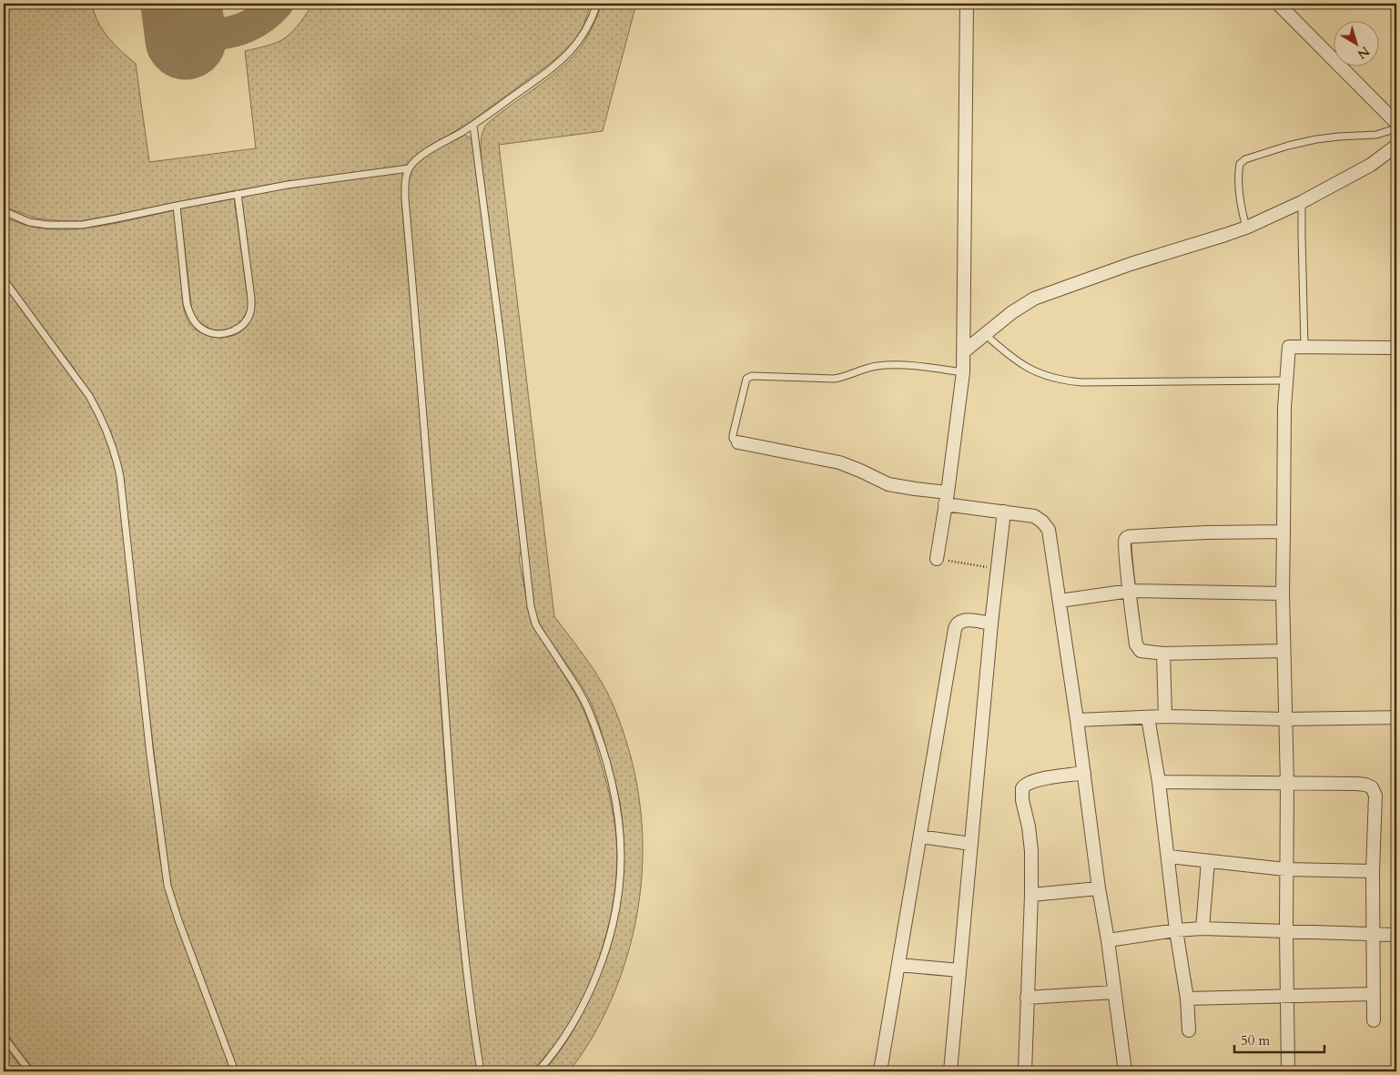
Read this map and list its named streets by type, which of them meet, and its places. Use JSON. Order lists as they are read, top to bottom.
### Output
{
  "scale_bar": "50 m",
  "north": "bottom right"
}
